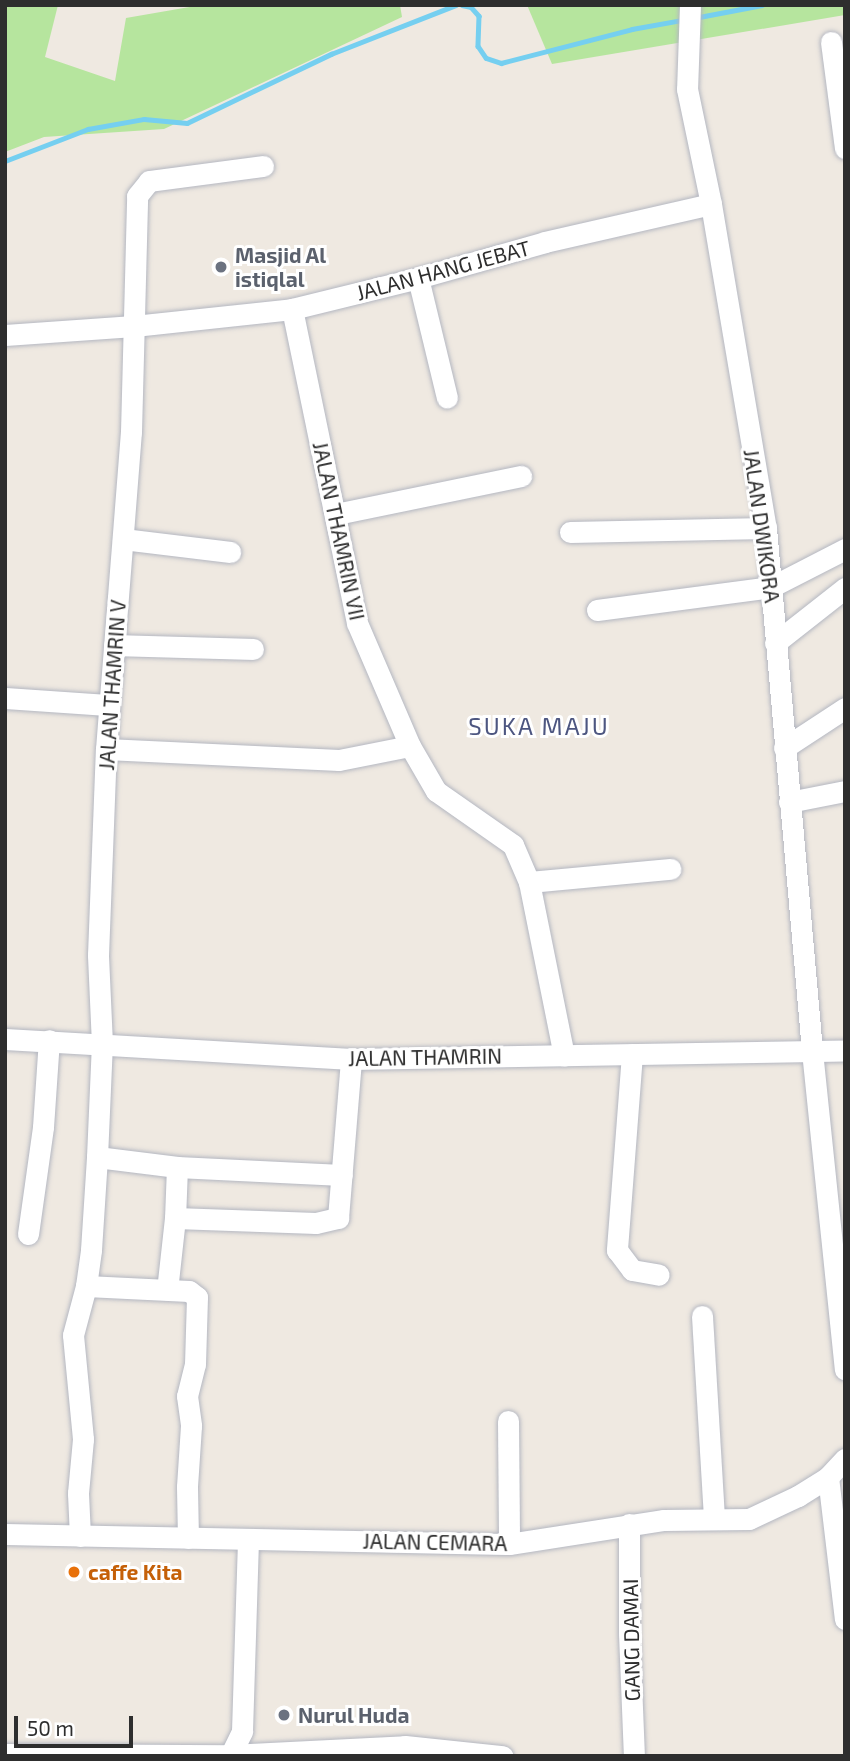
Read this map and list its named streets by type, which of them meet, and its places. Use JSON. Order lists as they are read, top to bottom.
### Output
{
  "streets": {
    "street": [
      "JALAN HANG JEBAT",
      "JALAN DWIKORA",
      "JALAN THAMRIN VII",
      "JALAN THAMRIN V",
      "JALAN THAMRIN",
      "JALAN CEMARA",
      "GANG DAMAI"
    ]
  },
  "crossings": [
    ["JALAN HANG JEBAT", "JALAN DWIKORA"],
    ["JALAN HANG JEBAT", "JALAN THAMRIN VII"],
    ["JALAN HANG JEBAT", "JALAN THAMRIN V"],
    ["JALAN DWIKORA", "JALAN THAMRIN"],
    ["JALAN THAMRIN VII", "JALAN THAMRIN"],
    ["JALAN THAMRIN V", "JALAN THAMRIN"],
    ["JALAN THAMRIN V", "JALAN CEMARA"],
    ["JALAN CEMARA", "GANG DAMAI"]
  ],
  "districts": ["SUKA MAJU"],
  "places": ["Masjid Al istiqlal", "caffe Kita", "Nurul Huda"],
  "scale_bar": "50 m"
}
